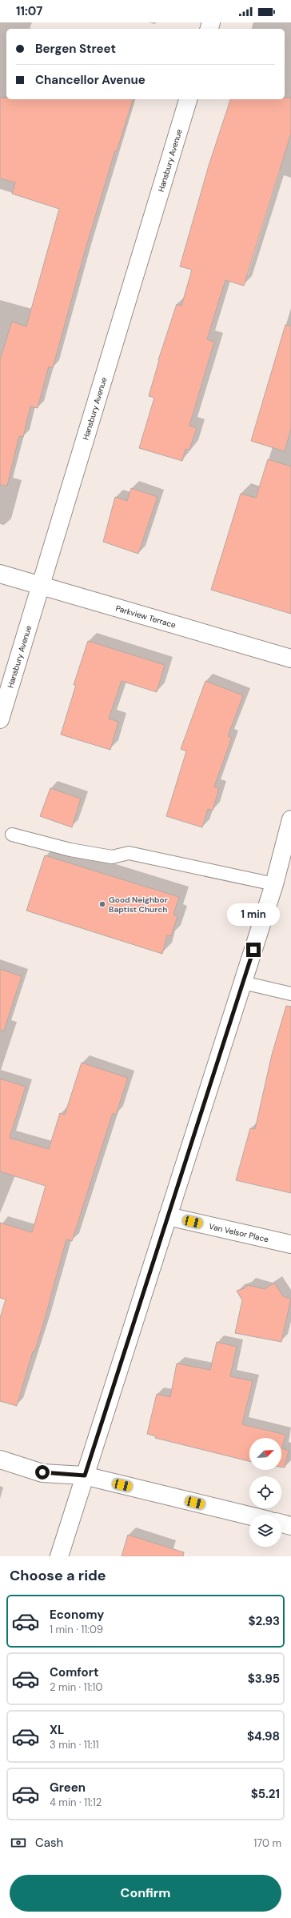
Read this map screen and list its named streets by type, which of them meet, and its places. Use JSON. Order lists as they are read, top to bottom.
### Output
{
  "streets": {
    "street": ["Hansbury Avenue", "Parkview Terrace", "Van Velsor Place"]
  },
  "crossings": [
    ["Hansbury Avenue", "Parkview Terrace"]
  ],
  "places": ["Good Neighbor Baptist Church"],
  "north": "top right",
  "page": {
    "status": "11:07",
    "banner": ["Bergen Street", "Chancellor Avenue"],
    "bubble": "1 min",
    "heading": "Choose a ride",
    "list": [
      {
        "name": "Economy",
        "note": "1 min · 11:09",
        "value": "$2.93"
      },
      {
        "name": "Comfort",
        "note": "2 min · 11:10",
        "value": "$3.95"
      },
      {
        "name": "XL",
        "note": "3 min · 11:11",
        "value": "$4.98"
      },
      {
        "name": "Green",
        "note": "4 min · 11:12",
        "value": "$5.21"
      }
    ],
    "pay": ["Cash", "170 m"],
    "buttons": "Confirm"
  }
}
